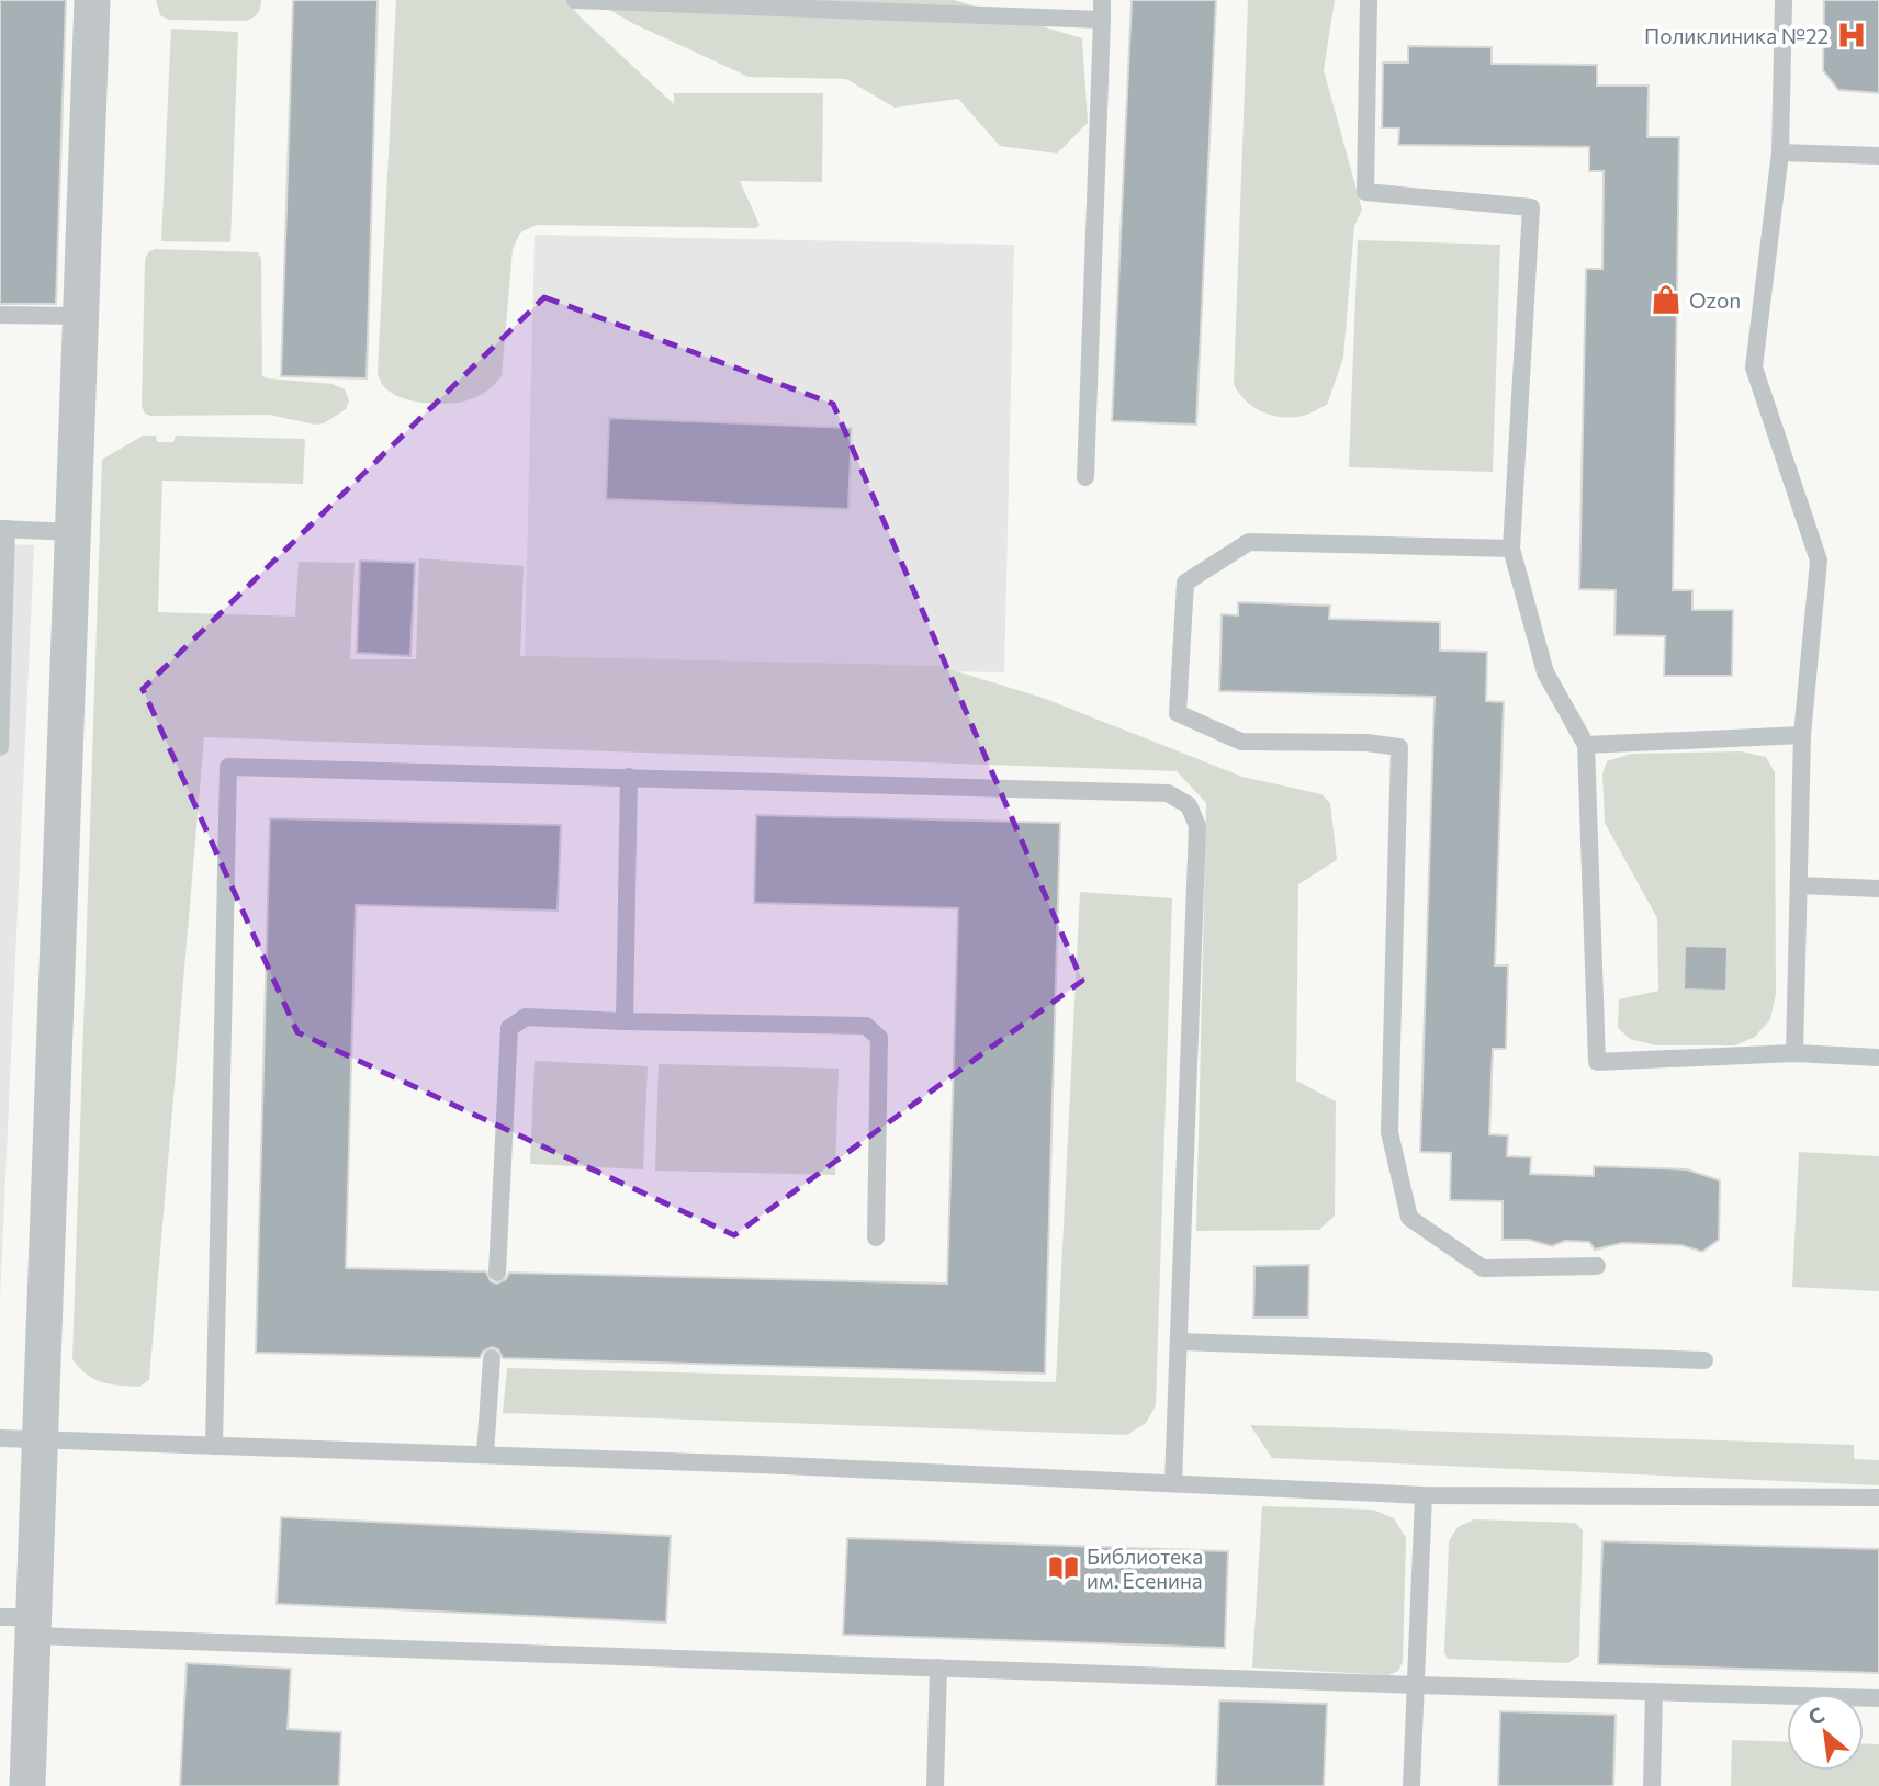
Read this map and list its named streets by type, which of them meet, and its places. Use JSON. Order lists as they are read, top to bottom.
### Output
{
  "places": {
    "hospital": ["Поликлиника №22"],
    "shop": ["Ozon"],
    "library": ["Библиотека им. Есенина"]
  },
  "north": "top left"
}
